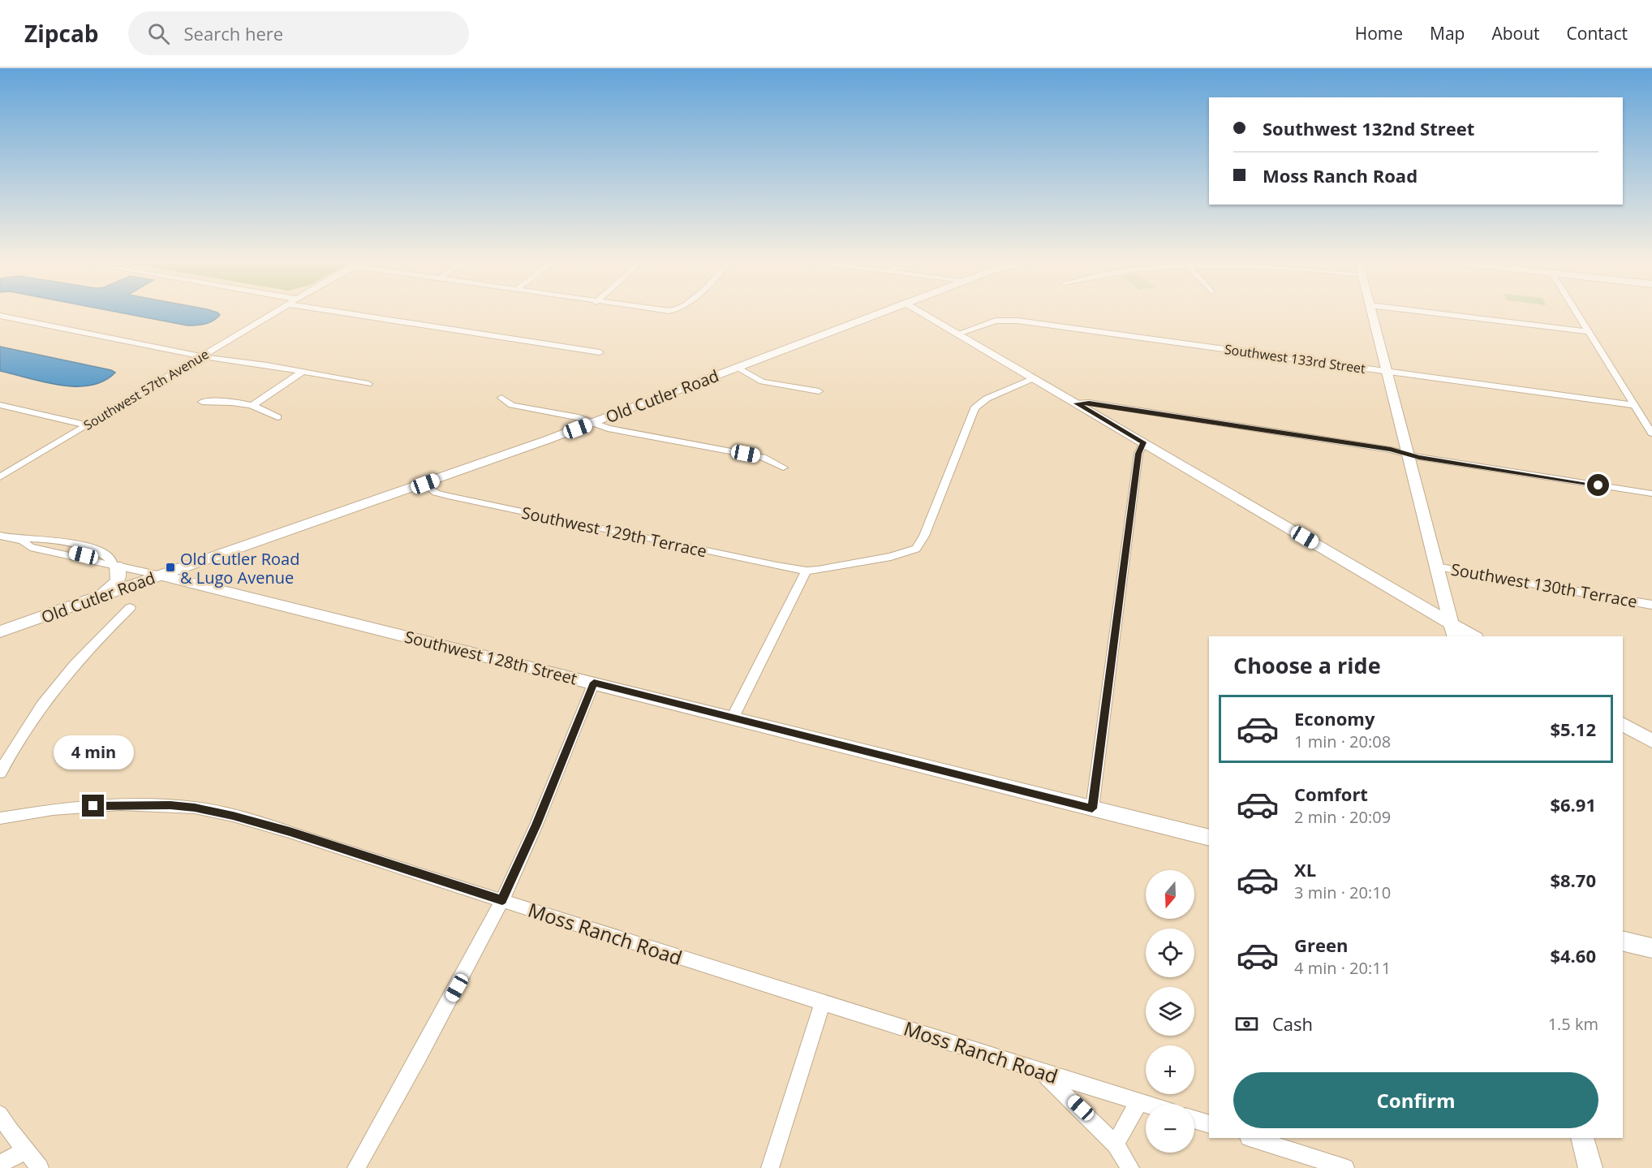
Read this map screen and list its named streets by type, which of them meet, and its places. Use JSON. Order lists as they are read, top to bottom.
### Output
{
  "streets": {
    "main road": ["Old Cutler Road"],
    "street": [
      "Southwest 133rd Street",
      "Southwest 57th Avenue",
      "Southwest 129th Terrace",
      "Southwest 130th Terrace",
      "Southwest 128th Street",
      "Moss Ranch Road"
    ]
  },
  "crossings": [
    ["Old Cutler Road", "Southwest 129th Terrace"],
    ["Old Cutler Road", "Southwest 128th Street"]
  ],
  "places": {
    "transit": ["Old Cutler Road & Lugo Avenue"]
  },
  "north": "bottom",
  "page": {
    "header": "Zipcab",
    "search": "Search here",
    "nav": [
      "Home",
      "Map",
      "About",
      "Contact"
    ],
    "banner": ["Southwest 132nd Street", "Moss Ranch Road"],
    "heading": "Choose a ride",
    "list": [
      {
        "name": "Economy",
        "note": "1 min · 20:08",
        "value": "$5.12"
      },
      {
        "name": "Comfort",
        "note": "2 min · 20:09",
        "value": "$6.91"
      },
      {
        "name": "XL",
        "note": "3 min · 20:10",
        "value": "$8.70"
      },
      {
        "name": "Green",
        "note": "4 min · 20:11",
        "value": "$4.60"
      }
    ],
    "bubble": "4 min",
    "map_buttons": ["+", "−"],
    "pay": ["Cash", "1.5 km"],
    "buttons": "Confirm"
  }
}
